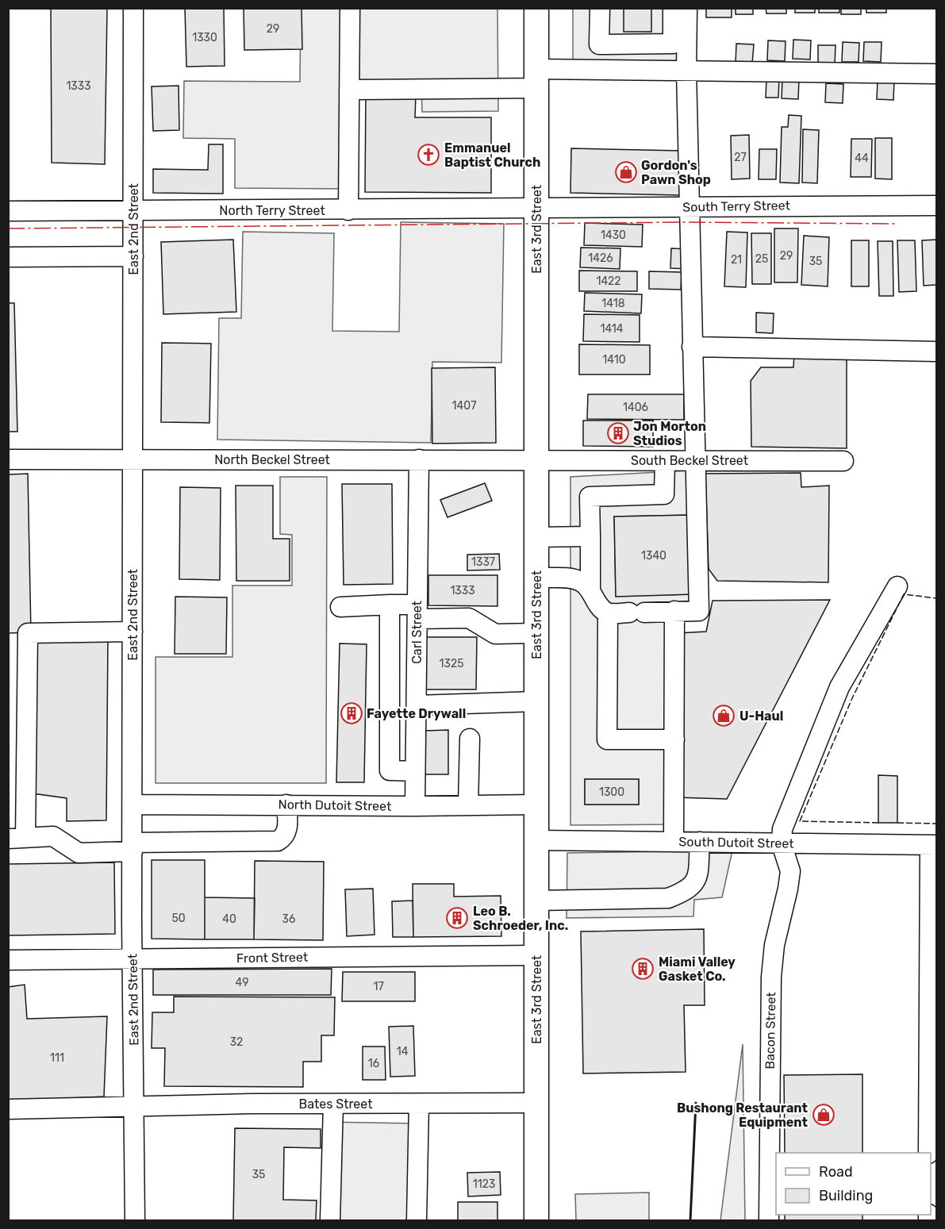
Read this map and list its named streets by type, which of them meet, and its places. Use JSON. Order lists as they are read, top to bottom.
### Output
{
  "streets": {
    "main road": ["East 3rd Street"],
    "street": [
      "South Terry Street",
      "North Terry Street",
      "East 2nd Street",
      "North Beckel Street",
      "South Beckel Street",
      "Carl Street",
      "North Dutoit Street",
      "South Dutoit Street",
      "Front Street",
      "Bacon Street",
      "Bates Street"
    ]
  },
  "crossings": [
    ["South Terry Street", "North Terry Street"],
    ["South Terry Street", "East 3rd Street"],
    ["North Terry Street", "East 2nd Street"],
    ["North Terry Street", "East 3rd Street"],
    ["East 2nd Street", "North Beckel Street"],
    ["East 2nd Street", "North Dutoit Street"],
    ["East 2nd Street", "Front Street"],
    ["East 2nd Street", "Bates Street"],
    ["East 3rd Street", "North Beckel Street"],
    ["East 3rd Street", "South Beckel Street"],
    ["East 3rd Street", "North Dutoit Street"],
    ["East 3rd Street", "South Dutoit Street"],
    ["East 3rd Street", "Front Street"],
    ["East 3rd Street", "Bates Street"],
    ["North Beckel Street", "South Beckel Street"],
    ["North Beckel Street", "Carl Street"],
    ["Carl Street", "North Dutoit Street"],
    ["South Dutoit Street", "Bacon Street"]
  ],
  "places": {
    "church": ["Emmanuel Baptist Church"],
    "shop": ["Gordon's Pawn Shop", "U-Haul", "Bushong Restaurant Equipment"],
    "building": [
      "Jon Morton Studios",
      "Fayette Drywall",
      "Leo B. Schroeder, Inc.",
      "Miami Valley Gasket Co."
    ]
  },
  "house_numbers": [
    "29",
    "1330",
    "1333",
    "27",
    "44",
    "1430",
    "29",
    "1426",
    "25",
    "21",
    "35",
    "1422",
    "1418",
    "1414",
    "1410",
    "1407",
    "1406",
    "1340",
    "1337",
    "1333",
    "1325",
    "1300",
    "50",
    "40",
    "36",
    "49",
    "17",
    "32",
    "14",
    "111",
    "16",
    "35",
    "1123"
  ],
  "legend": ["Road", "Building"]
}
